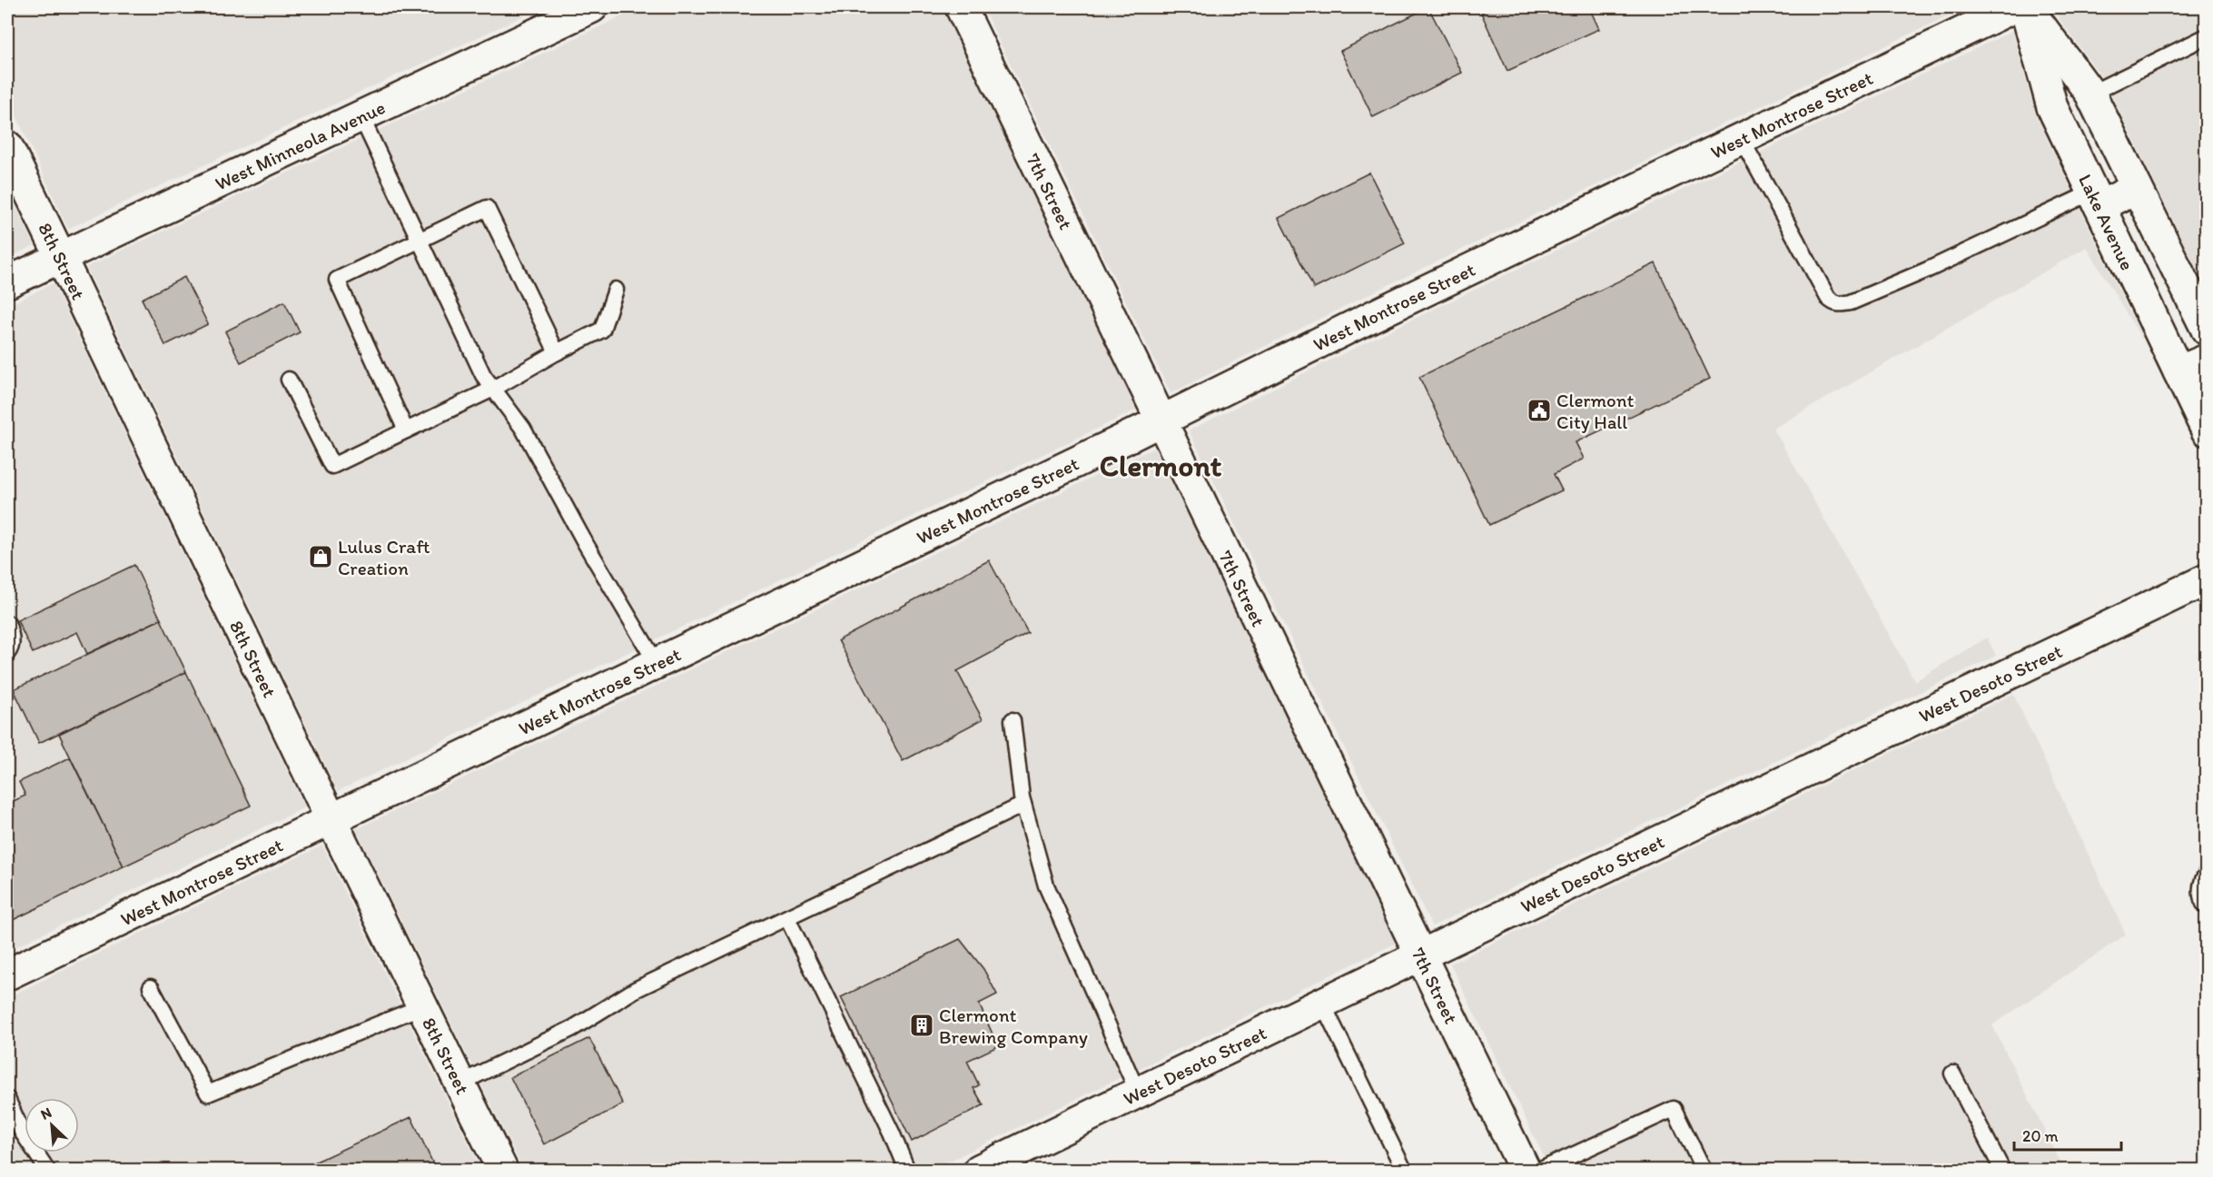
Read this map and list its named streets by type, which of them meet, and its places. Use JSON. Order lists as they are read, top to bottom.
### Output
{
  "streets": {
    "street": [
      "West Montrose Street",
      "West Minneola Avenue",
      "7th Street",
      "Lake Avenue",
      "8th Street",
      "West Desoto Street"
    ]
  },
  "crossings": [
    ["West Montrose Street", "7th Street"],
    ["West Montrose Street", "8th Street"],
    ["West Minneola Avenue", "8th Street"],
    ["7th Street", "West Desoto Street"]
  ],
  "districts": ["Clermont"],
  "places": {
    "public building": ["Clermont City Hall"],
    "shop": ["Lulus Craft Creation"],
    "building": ["Clermont Brewing Company"]
  },
  "scale_bar": "20 m",
  "north": "top left"
}
